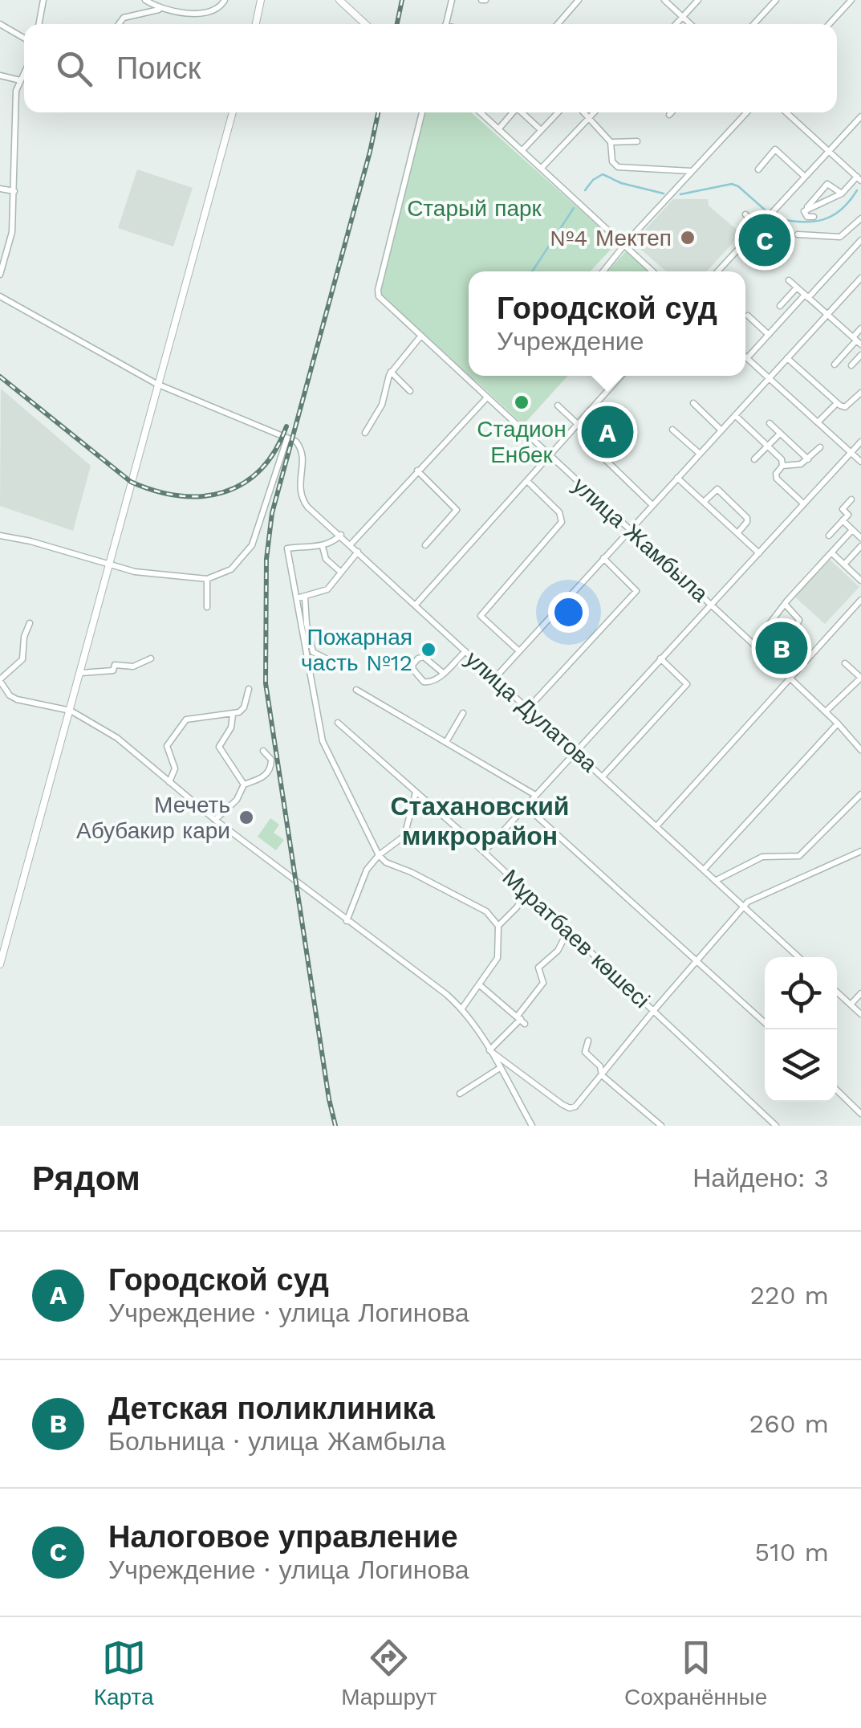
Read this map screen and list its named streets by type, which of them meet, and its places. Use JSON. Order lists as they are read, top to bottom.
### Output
{
  "streets": {
    "street": ["улица Жамбыла", "улица Дулатова", "Мұратбаев көшесі"]
  },
  "districts": ["Стахановский микрорайон"],
  "parks": ["Старый парк"],
  "places": [
    "№4 Мектеп",
    "Стадион Енбек",
    "Пожарная часть №12",
    "Мечеть Абубакир кари"
  ],
  "page": {
    "search": "Поиск",
    "pins": ["C", "A", "B"],
    "popup": ["Городской суд", "Учреждение"],
    "heading": ["Рядом", "Найдено: 3"],
    "list": [
      {
        "mark": "A",
        "name": "Городской суд",
        "note": "Учреждение · улица Логинова",
        "value": "220 m"
      },
      {
        "mark": "B",
        "name": "Детская поликлиника",
        "note": "Больница · улица Жамбыла",
        "value": "260 m"
      },
      {
        "mark": "C",
        "name": "Налоговое управление",
        "note": "Учреждение · улица Логинова",
        "value": "510 m"
      }
    ],
    "nav": ["Карта", "Маршрут", "Сохранённые"]
  }
}
